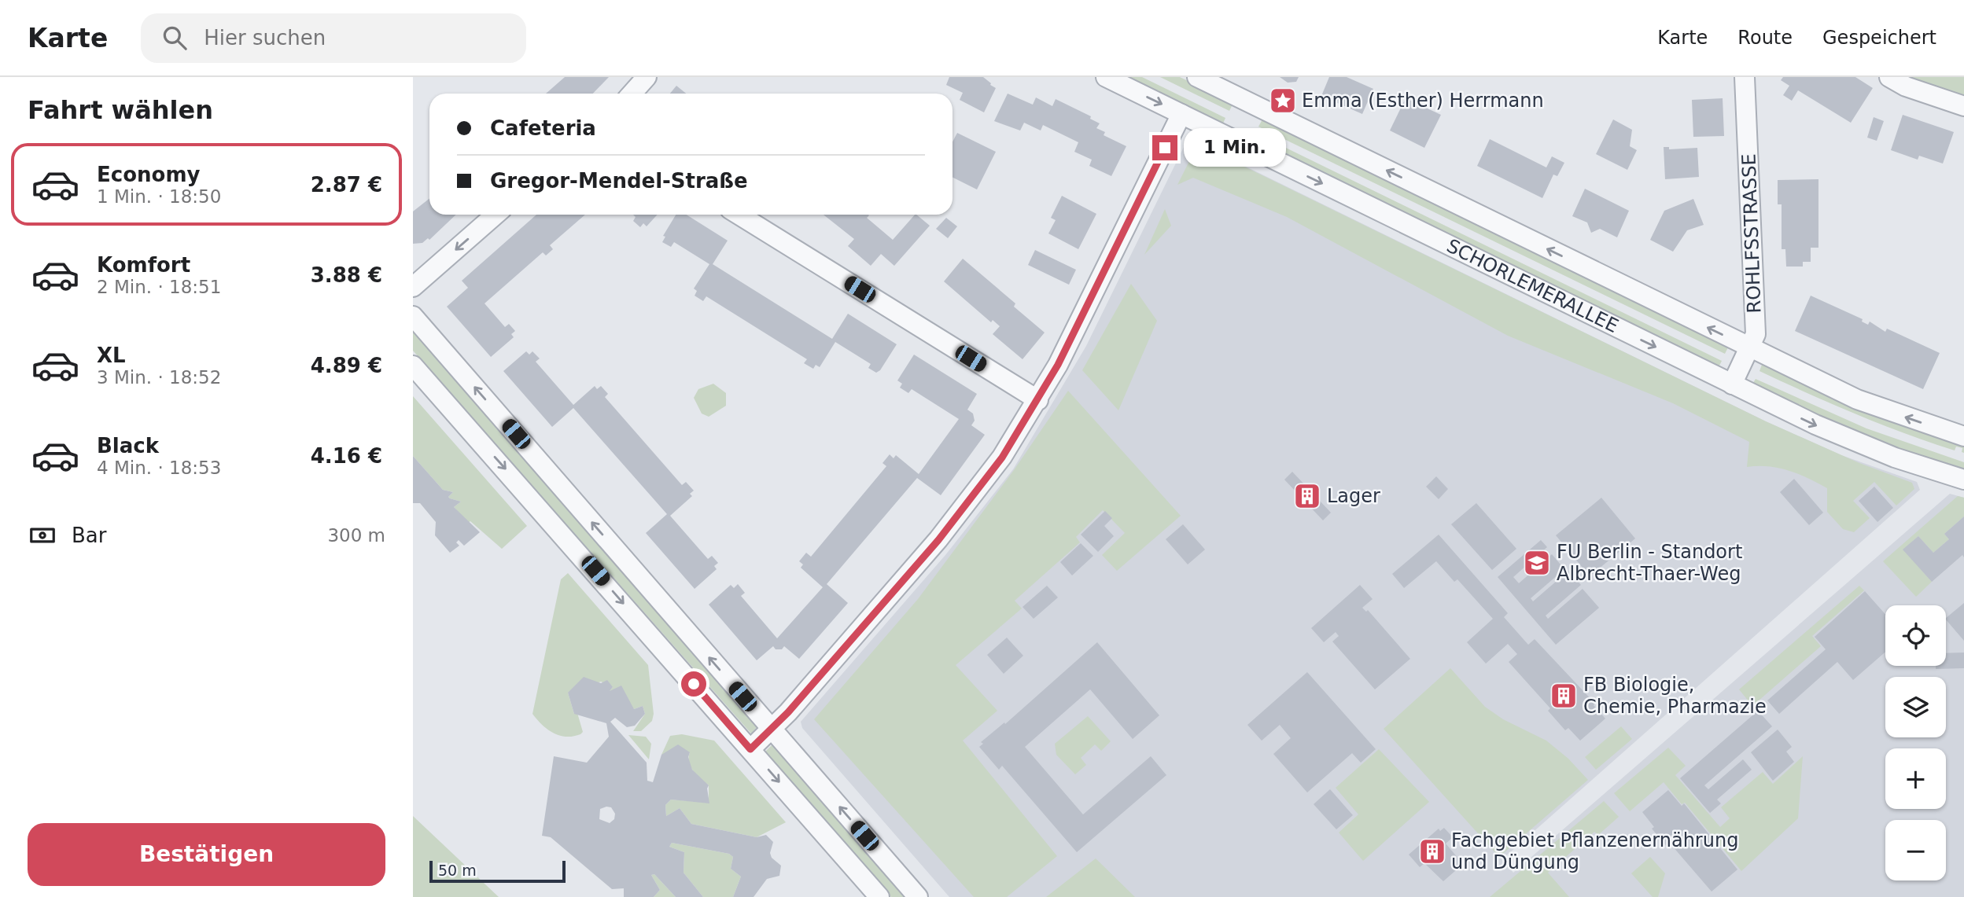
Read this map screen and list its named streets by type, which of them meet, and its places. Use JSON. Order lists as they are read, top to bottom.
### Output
{
  "streets": {
    "street": ["ROHLFSSTRASSE", "SCHORLEMERALLEE"]
  },
  "crossings": [
    ["ROHLFSSTRASSE", "SCHORLEMERALLEE"]
  ],
  "places": {
    "place": ["Emma (Esther) Herrmann"],
    "building": ["Lager", "FB Biologie, Chemie, Pharmazie", "Fachgebiet Pflanzenernährung und Düngung"],
    "school or university": ["FU Berlin - Standort Albrecht-Thaer-Weg"]
  },
  "scale_bar": "50 m",
  "page": {
    "header": "Karte",
    "search": "Hier suchen",
    "nav": ["Karte", "Route", "Gespeichert"],
    "heading": "Fahrt wählen",
    "banner": ["Cafeteria", "Gregor-Mendel-Straße"],
    "bubble": "1 Min.",
    "list": [
      {
        "name": "Economy",
        "note": "1 Min. · 18:50",
        "value": "2.87 €"
      },
      {
        "name": "Komfort",
        "note": "2 Min. · 18:51",
        "value": "3.88 €"
      },
      {
        "name": "XL",
        "note": "3 Min. · 18:52",
        "value": "4.89 €"
      },
      {
        "name": "Black",
        "note": "4 Min. · 18:53",
        "value": "4.16 €"
      }
    ],
    "pay": ["Bar", "300 m"],
    "map_buttons": ["+", "−"],
    "buttons": "Bestätigen",
    "scale": "50 m"
  }
}
